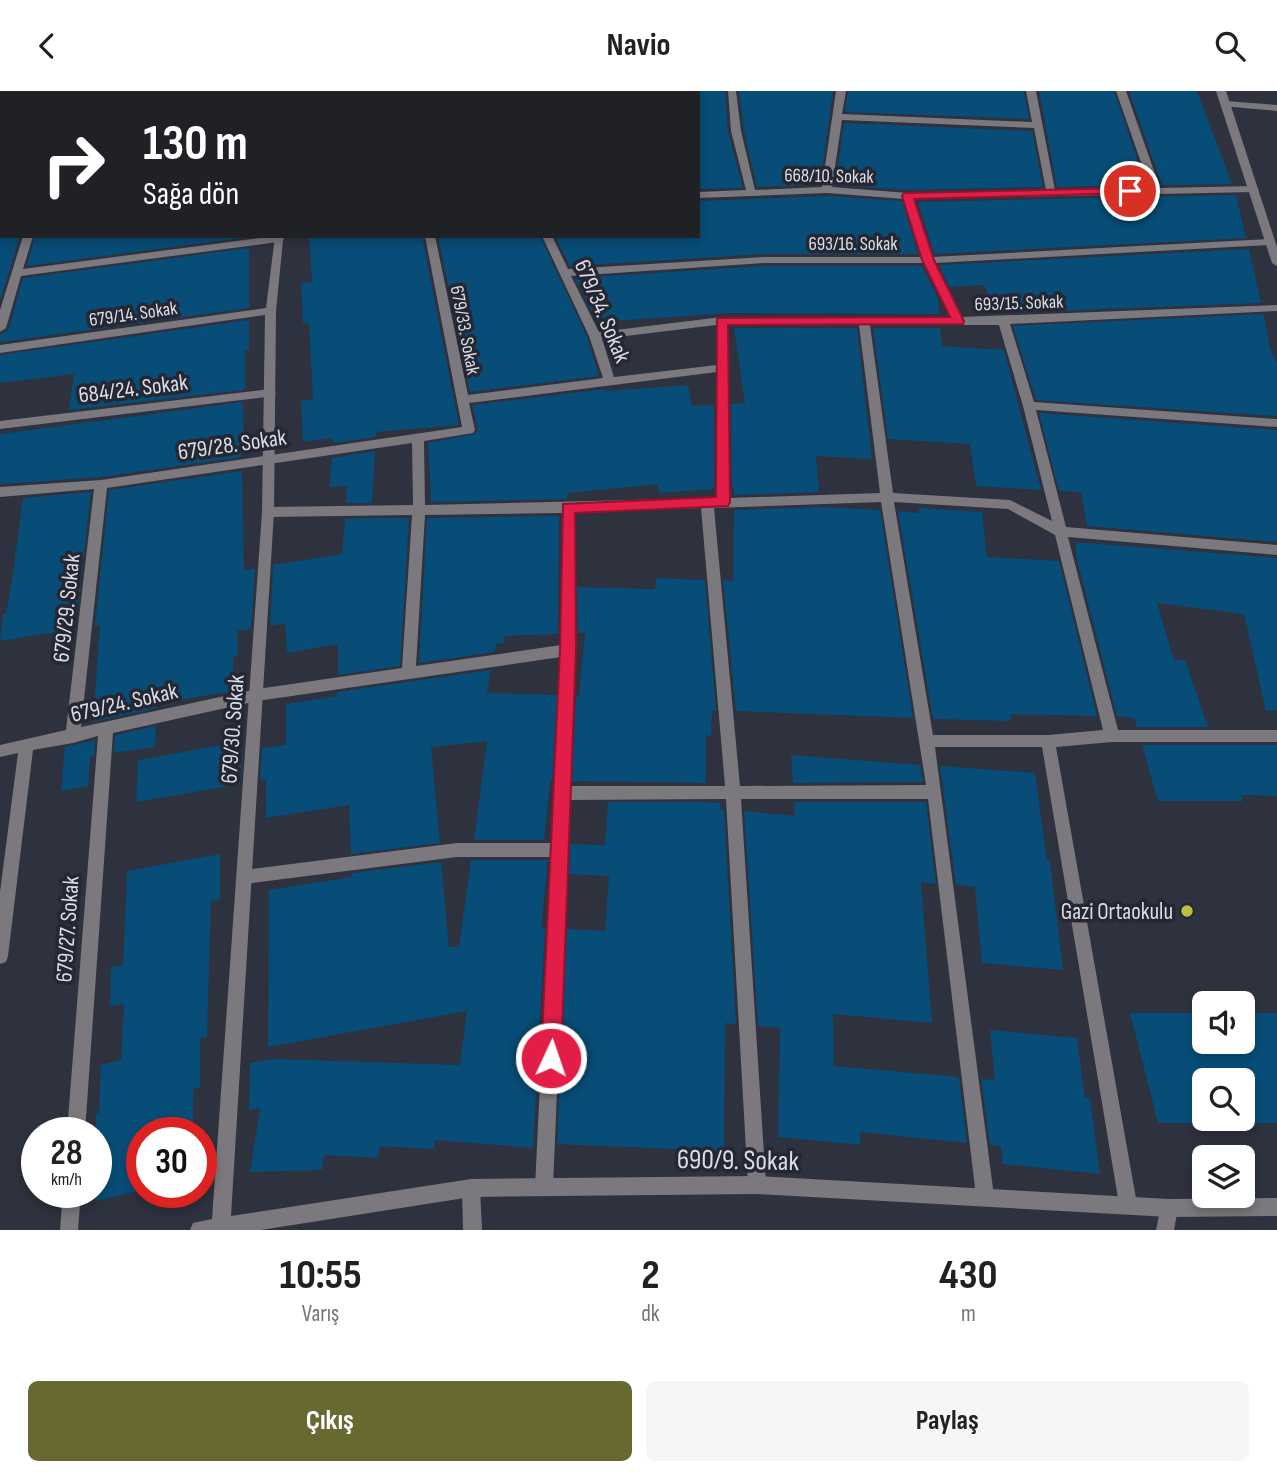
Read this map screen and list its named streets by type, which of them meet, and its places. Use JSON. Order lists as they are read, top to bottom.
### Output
{
  "streets": {
    "street": [
      "668/10. Sokak",
      "693/16. Sokak",
      "693/15. Sokak",
      "679/34. Sokak",
      "679/14. Sokak",
      "679/33. Sokak",
      "684/24. Sokak",
      "679/28. Sokak",
      "679/29. Sokak",
      "679/24. Sokak",
      "679/30. Sokak",
      "679/27. Sokak",
      "690/9. Sokak"
    ]
  },
  "crossings": [
    ["693/16. Sokak", "679/34. Sokak"],
    ["693/15. Sokak", "679/34. Sokak"],
    ["679/34. Sokak", "679/33. Sokak"],
    ["679/14. Sokak", "679/30. Sokak"],
    ["679/33. Sokak", "679/28. Sokak"],
    ["684/24. Sokak", "679/30. Sokak"],
    ["679/28. Sokak", "679/29. Sokak"],
    ["679/28. Sokak", "679/30. Sokak"],
    ["679/29. Sokak", "679/24. Sokak"],
    ["679/24. Sokak", "679/30. Sokak"],
    ["679/24. Sokak", "679/27. Sokak"],
    ["679/30. Sokak", "690/9. Sokak"]
  ],
  "places": ["Gazi Ortaokulu"],
  "page": {
    "header": "Navio",
    "turn": ["130 m", "Sağa dön"],
    "speed": "28 km/h",
    "limit": "30",
    "eta": [
      "10:55",
      "Varış",
      "2",
      "dk",
      "430",
      "m"
    ],
    "buttons": ["Çıkış", "Paylaş"]
  }
}
